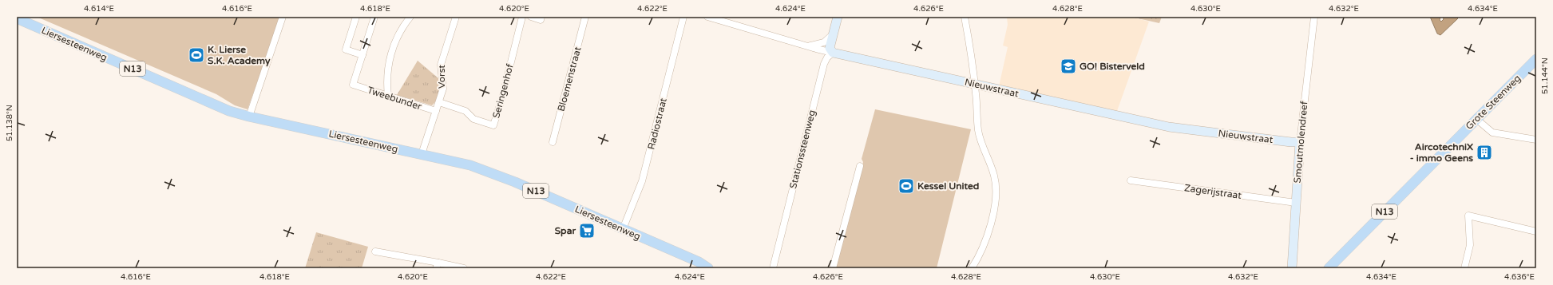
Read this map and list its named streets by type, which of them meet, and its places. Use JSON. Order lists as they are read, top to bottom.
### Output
{
  "streets": {
    "main road": ["Liersesteenweg", "N13", "Grote Steenweg"],
    "street": [
      "Vorst",
      "Bloemenstraat",
      "Nieuwstraat",
      "Seringenhof",
      "Tweebunder",
      "Radiostraat",
      "Smoutmolendreef",
      "Stationssteenweg",
      "Zagerijstraat"
    ]
  },
  "crossings": [
    ["Liersesteenweg", "Vorst"],
    ["Liersesteenweg", "Radiostraat"],
    ["Vorst", "Seringenhof"],
    ["Vorst", "Tweebunder"],
    ["Nieuwstraat", "Smoutmolendreef"],
    ["Nieuwstraat", "Stationssteenweg"],
    ["Smoutmolendreef", "Zagerijstraat"]
  ],
  "places": {
    "sports": ["K. Lierse S.K. Academy", "Kessel United"],
    "school or university": ["GO! Bisterveld"],
    "building": ["AircotechniX - immo Geens"],
    "supermarket": ["Spar"]
  },
  "coordinates": [
    "4.614°E",
    "4.616°E",
    "4.618°E",
    "4.620°E",
    "4.622°E",
    "4.624°E",
    "4.626°E",
    "4.628°E",
    "4.630°E",
    "4.632°E",
    "4.634°E",
    "51.144°N",
    "51.138°N",
    "4.636°E"
  ]
}
